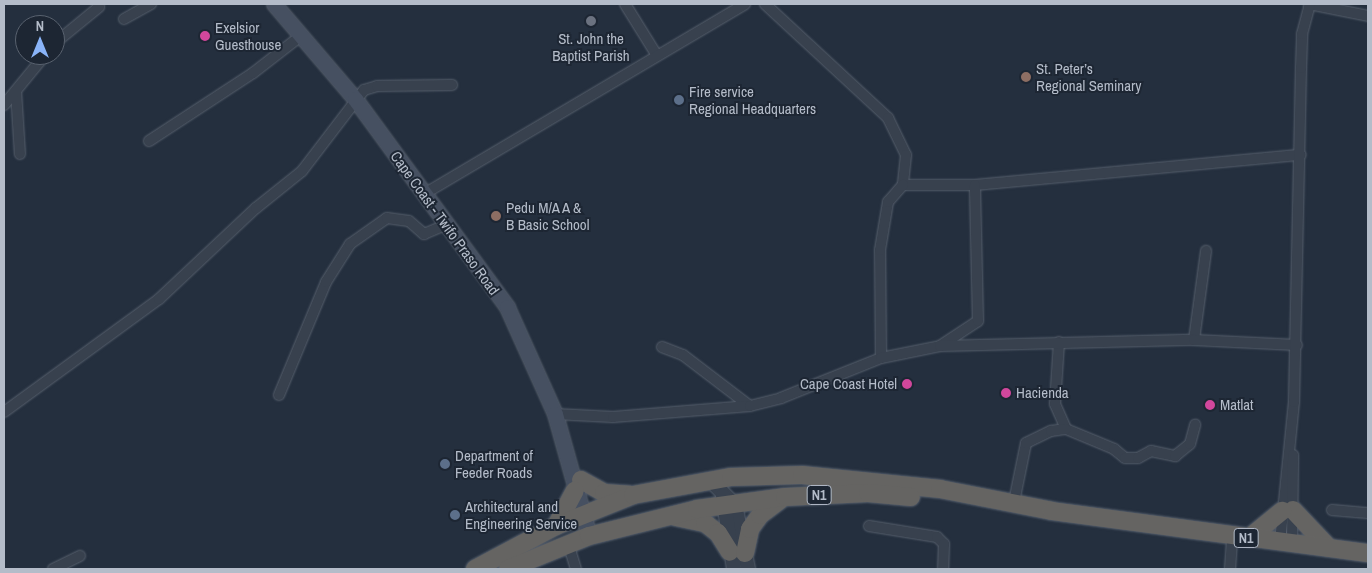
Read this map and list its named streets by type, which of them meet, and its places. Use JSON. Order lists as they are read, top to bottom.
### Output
{
  "streets": {
    "highway": ["N1"],
    "main road": ["Cape Coast - Twifo Praso Road"]
  },
  "crossings": [
    ["Cape Coast - Twifo Praso Road", "N1"]
  ],
  "places": [
    "St. John the Baptist Parish",
    "Exelsior Guesthouse",
    "St. Peter’s Regional Seminary",
    "Fire service Regional Headquarters",
    "Pedu M/A A & B Basic School",
    "Cape Coast Hotel",
    "Hacienda",
    "Matlat",
    "Department of Feeder Roads",
    "Architectural and Engineering Service"
  ],
  "north": "top"
}
